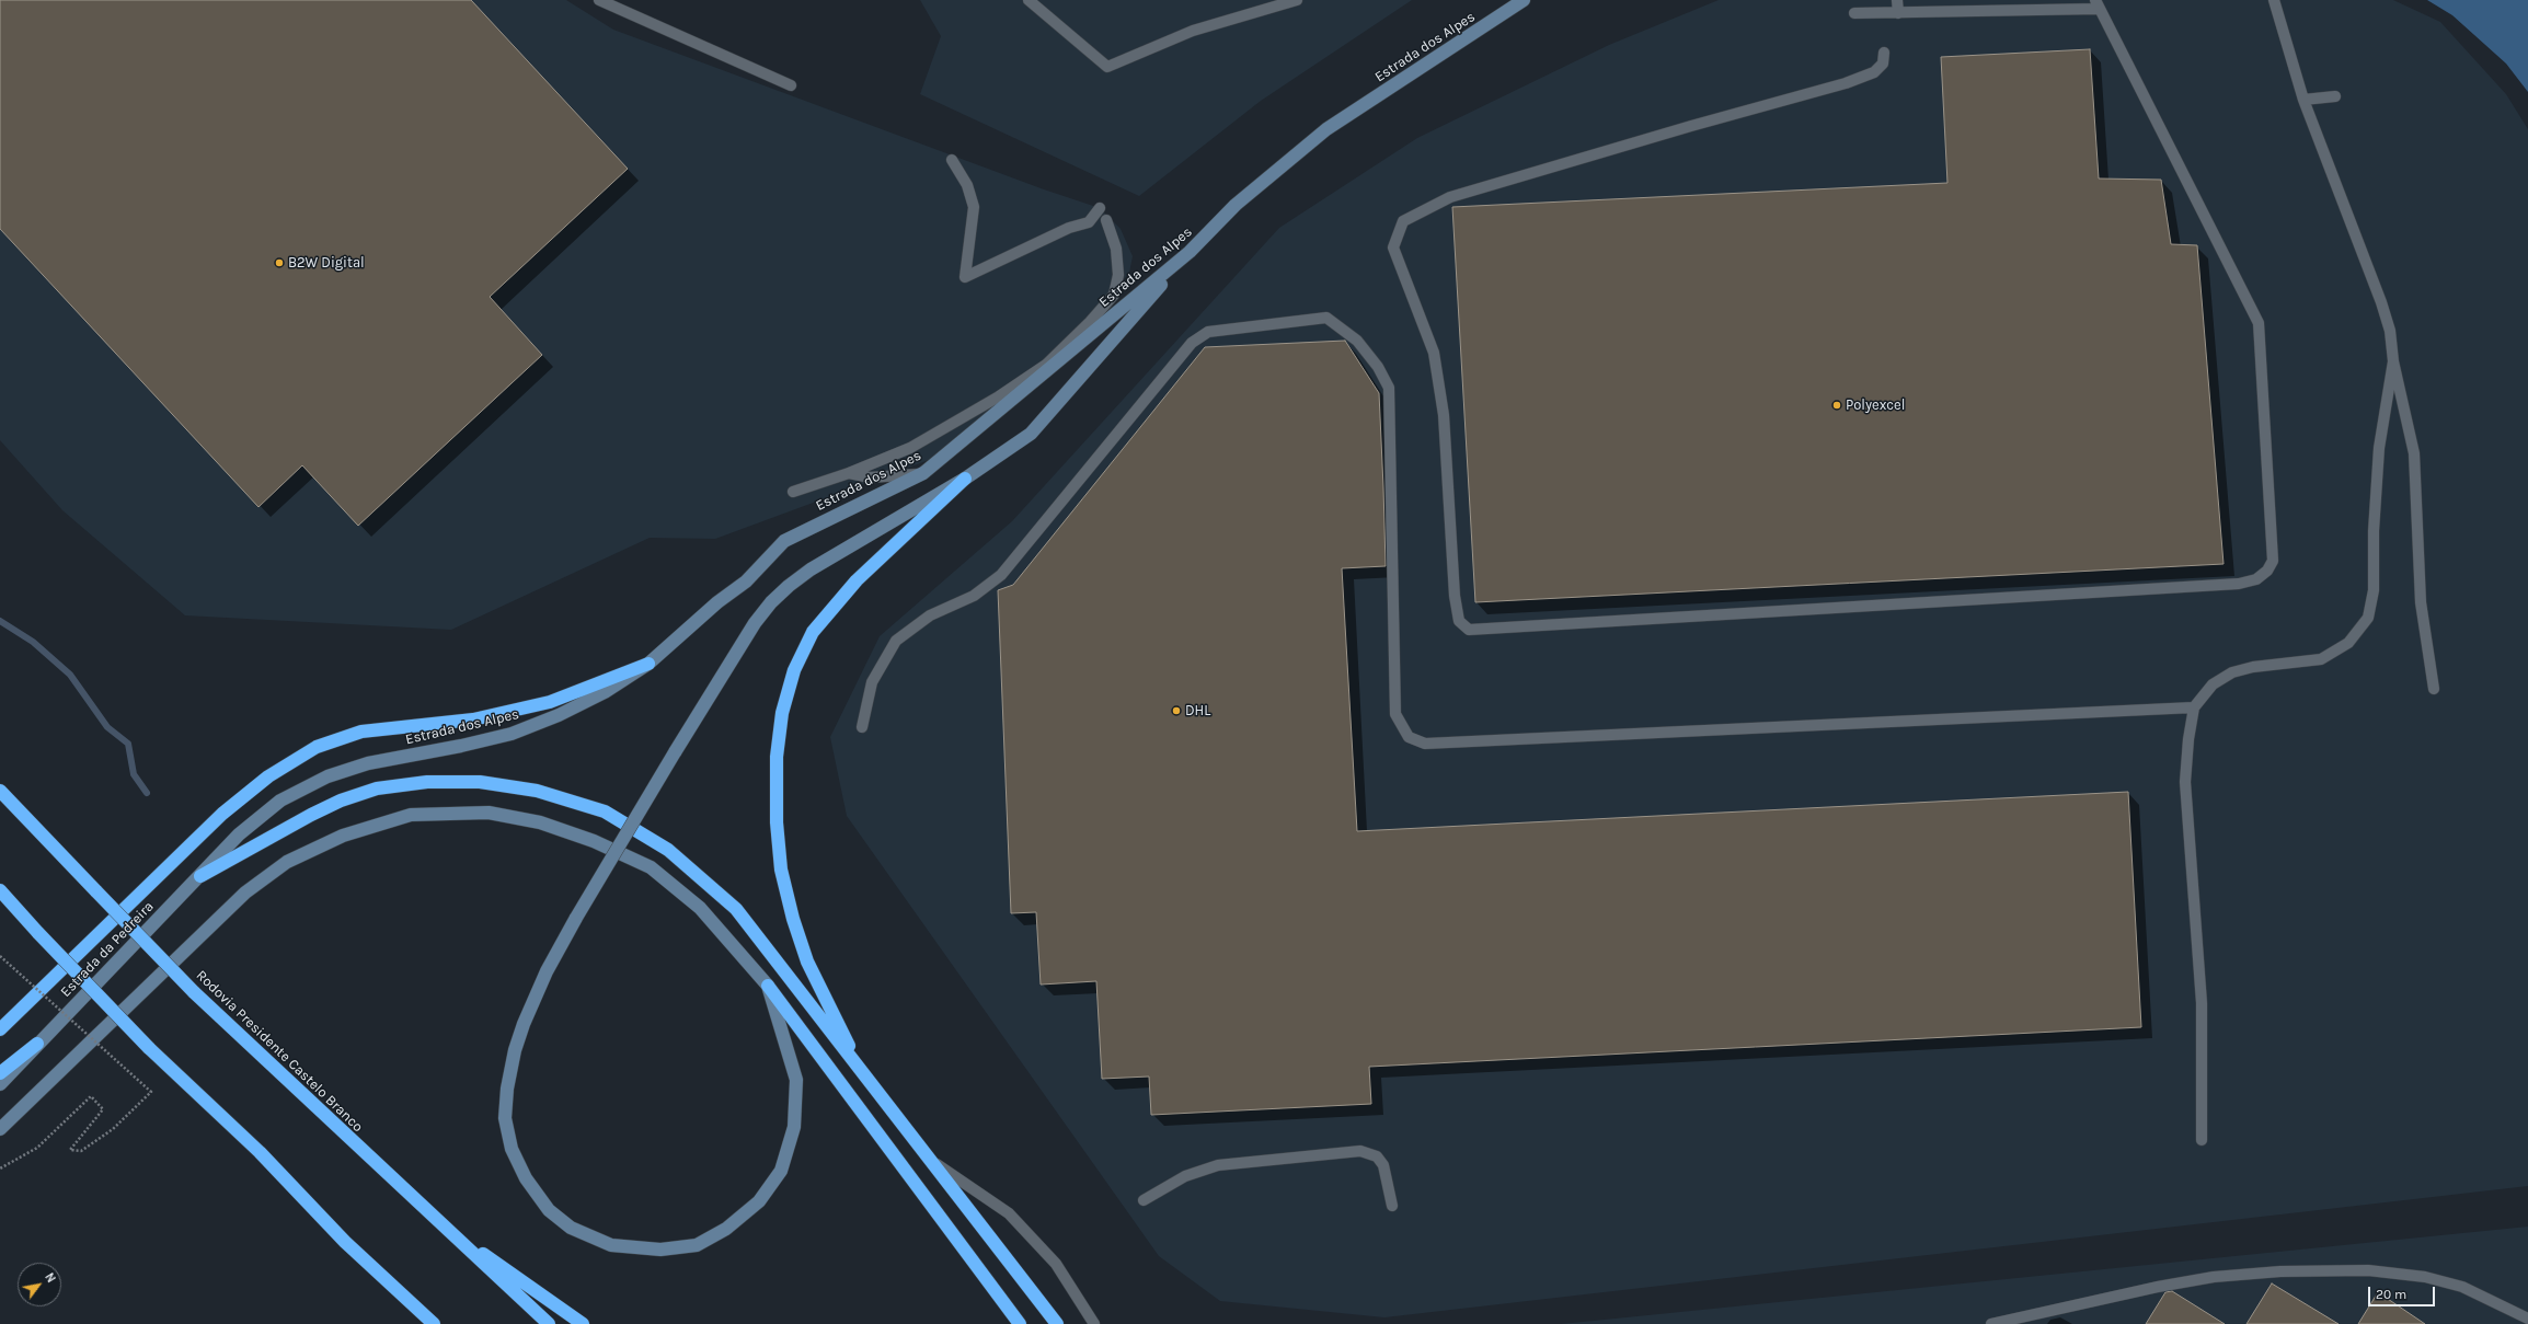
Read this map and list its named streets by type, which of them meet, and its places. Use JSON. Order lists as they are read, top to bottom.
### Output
{
  "streets": {
    "highway": ["Rodovia Presidente Castelo Branco"],
    "main road": ["Estrada dos Alpes", "Estrada da Pedreira"]
  },
  "crossings": [
    ["Estrada dos Alpes", "Estrada da Pedreira"]
  ],
  "places": ["B2W Digital", "Polyexcel", "DHL"],
  "scale_bar": "20 m",
  "north": "top right"
}
